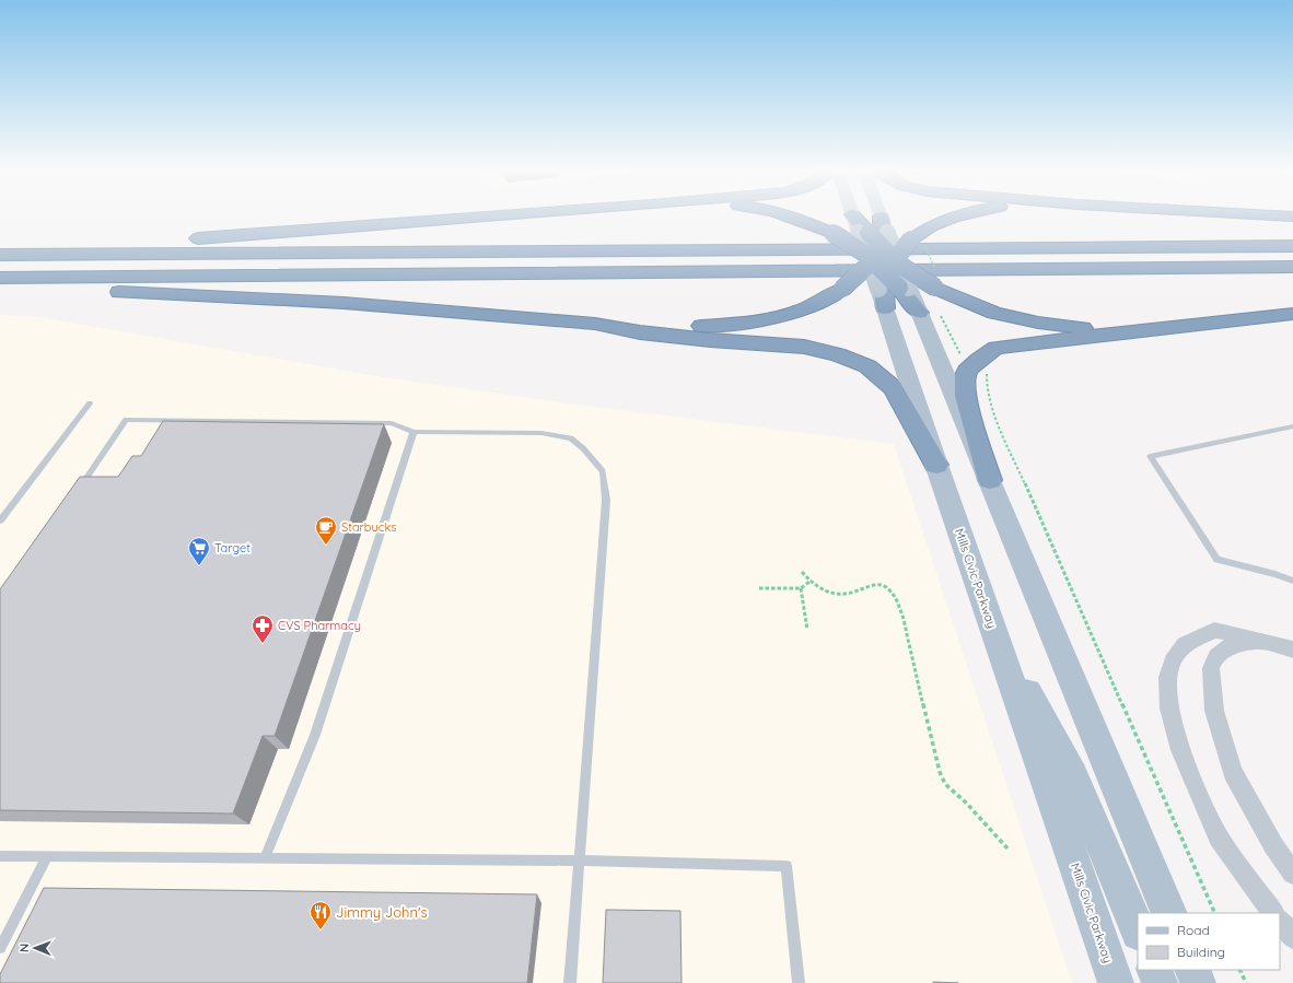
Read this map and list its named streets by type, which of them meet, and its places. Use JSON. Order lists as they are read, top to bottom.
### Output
{
  "streets": {
    "main road": ["Mills Civic Parkway"]
  },
  "places": {
    "cafe": ["Starbucks"],
    "supermarket": ["Target"],
    "pharmacy": ["CVS Pharmacy"],
    "restaurant": ["Jimmy John's"]
  },
  "legend": ["Road", "Building"],
  "north": "left"
}
